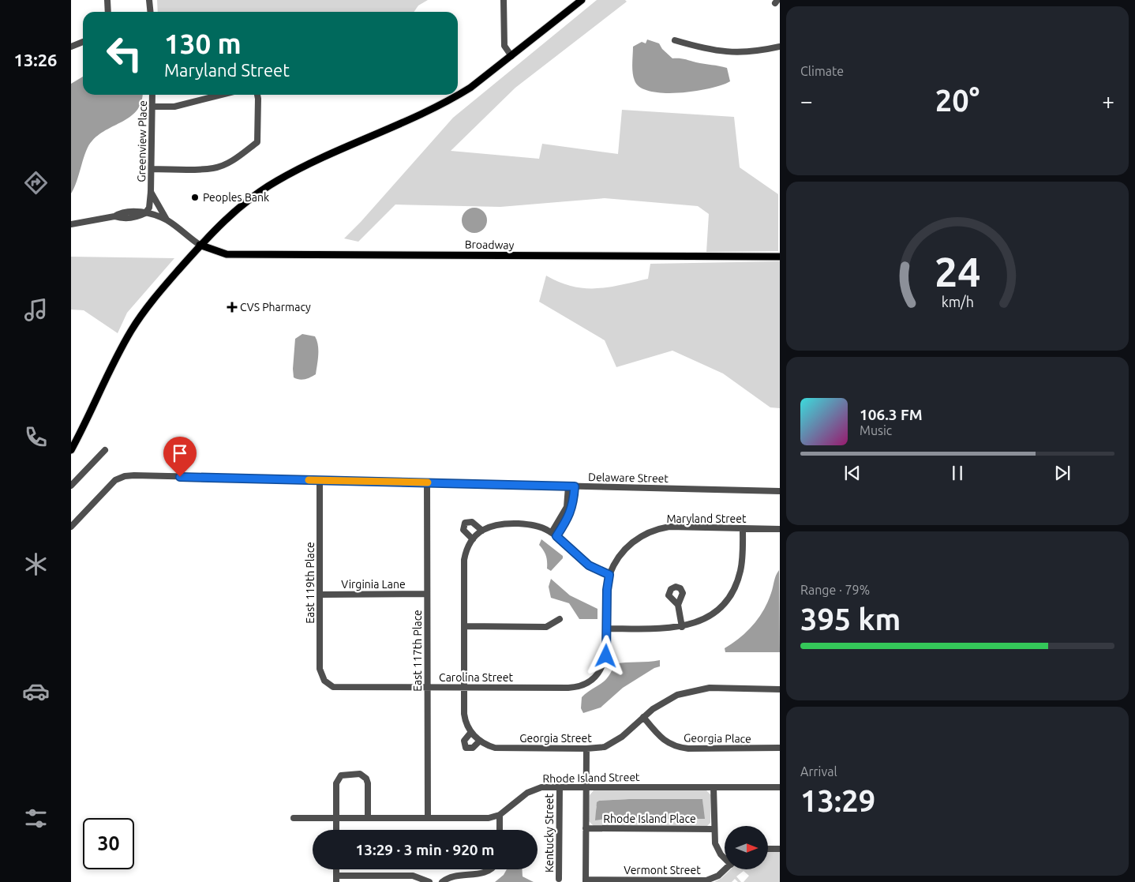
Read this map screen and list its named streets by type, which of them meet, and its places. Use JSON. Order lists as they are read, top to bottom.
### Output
{
  "streets": {
    "main road": ["Broadway"],
    "street": [
      "Greenview Place",
      "Delaware Street",
      "Maryland Street",
      "East 119th Place",
      "Virginia Lane",
      "East 117th Place",
      "Carolina Street",
      "Georgia Street",
      "Georgia Place",
      "Rhode Island Street",
      "Rhode Island Place",
      "Kentucky Street",
      "Vermont Street"
    ]
  },
  "crossings": [
    ["Delaware Street", "East 119th Place"],
    ["Delaware Street", "East 117th Place"],
    ["Maryland Street", "Carolina Street"],
    ["East 119th Place", "Virginia Lane"],
    ["East 119th Place", "Carolina Street"],
    ["Virginia Lane", "East 117th Place"],
    ["East 117th Place", "Carolina Street"],
    ["East 117th Place", "Rhode Island Street"],
    ["Carolina Street", "Georgia Street"],
    ["Georgia Street", "Georgia Place"],
    ["Rhode Island Street", "Kentucky Street"]
  ],
  "places": {
    "other": ["Peoples Bank"],
    "health": ["CVS Pharmacy"]
  },
  "north": "right",
  "page": {
    "tabs": "13:26",
    "tile": [
      "Climate",
      ["Range · 79%", "395 km"],
      ["Arrival", "13:29"]
    ],
    "turn": ["130 m", "Maryland Street"],
    "heat": ["−", "20°", "+"],
    "song": ["106.3 FM", "Music"],
    "limit": "30",
    "trip": "13:29 · 3 min · 920 m",
    "gauge": ["24", "km/h"]
  }
}
